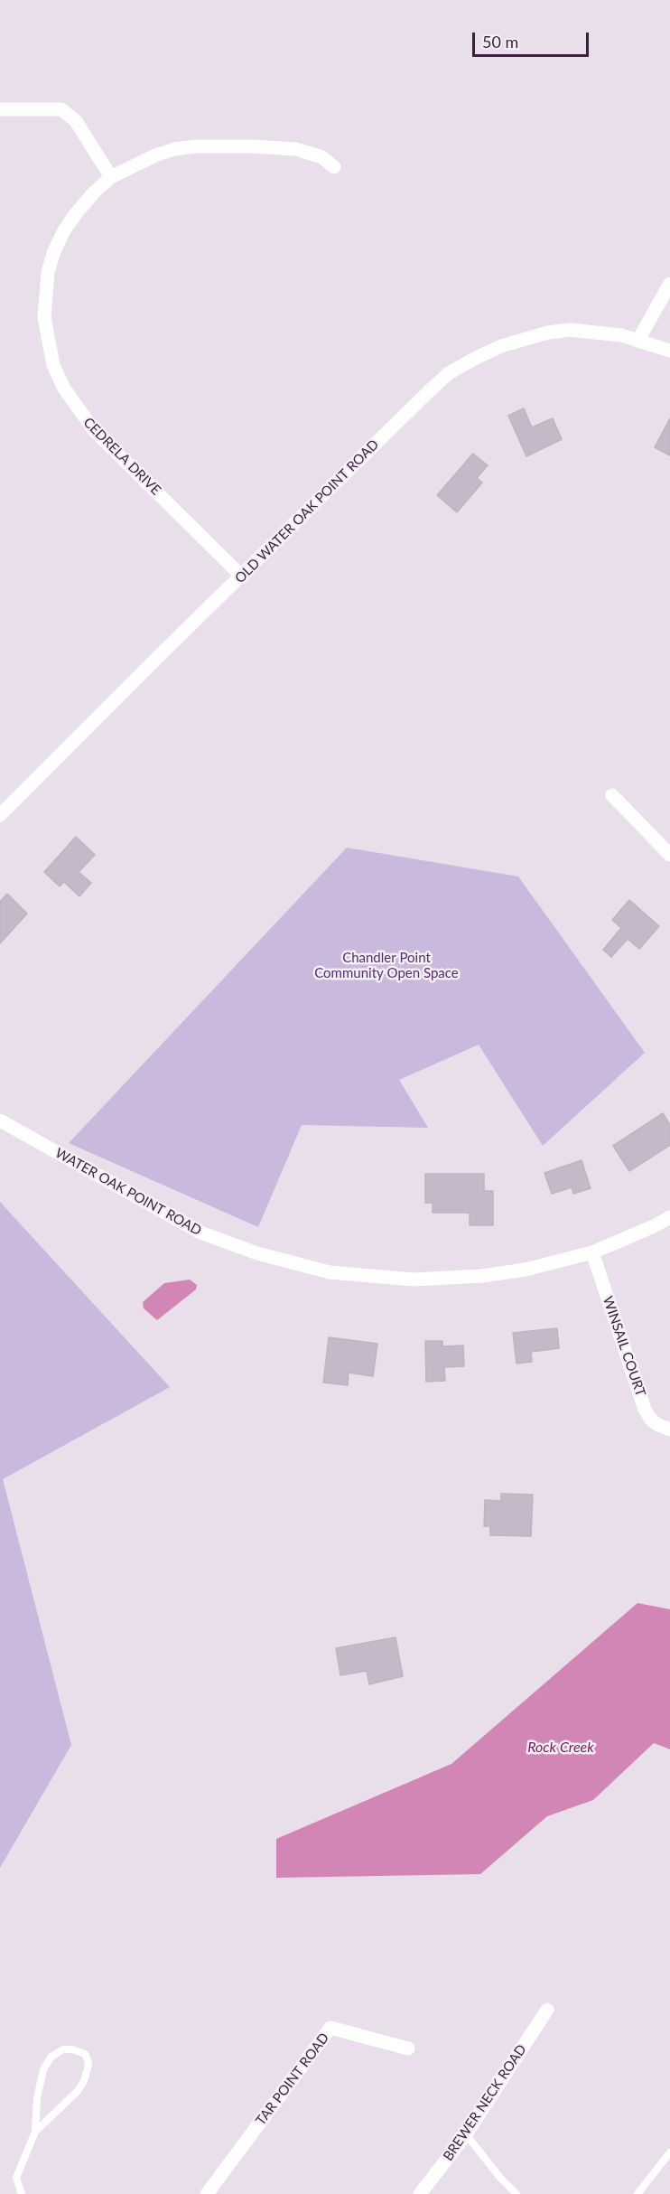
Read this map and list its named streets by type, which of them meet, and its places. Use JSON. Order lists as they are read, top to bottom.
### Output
{
  "streets": {
    "street": [
      "CEDRELA DRIVE",
      "OLD WATER OAK POINT ROAD",
      "WATER OAK POINT ROAD",
      "WINSAIL COURT",
      "TAR POINT ROAD",
      "BREWER NECK ROAD"
    ]
  },
  "crossings": [
    ["CEDRELA DRIVE", "OLD WATER OAK POINT ROAD"],
    ["WATER OAK POINT ROAD", "WINSAIL COURT"]
  ],
  "water": ["Rock Creek"],
  "parks": ["Chandler Point Community Open Space"],
  "scale_bar": "50 m"
}
